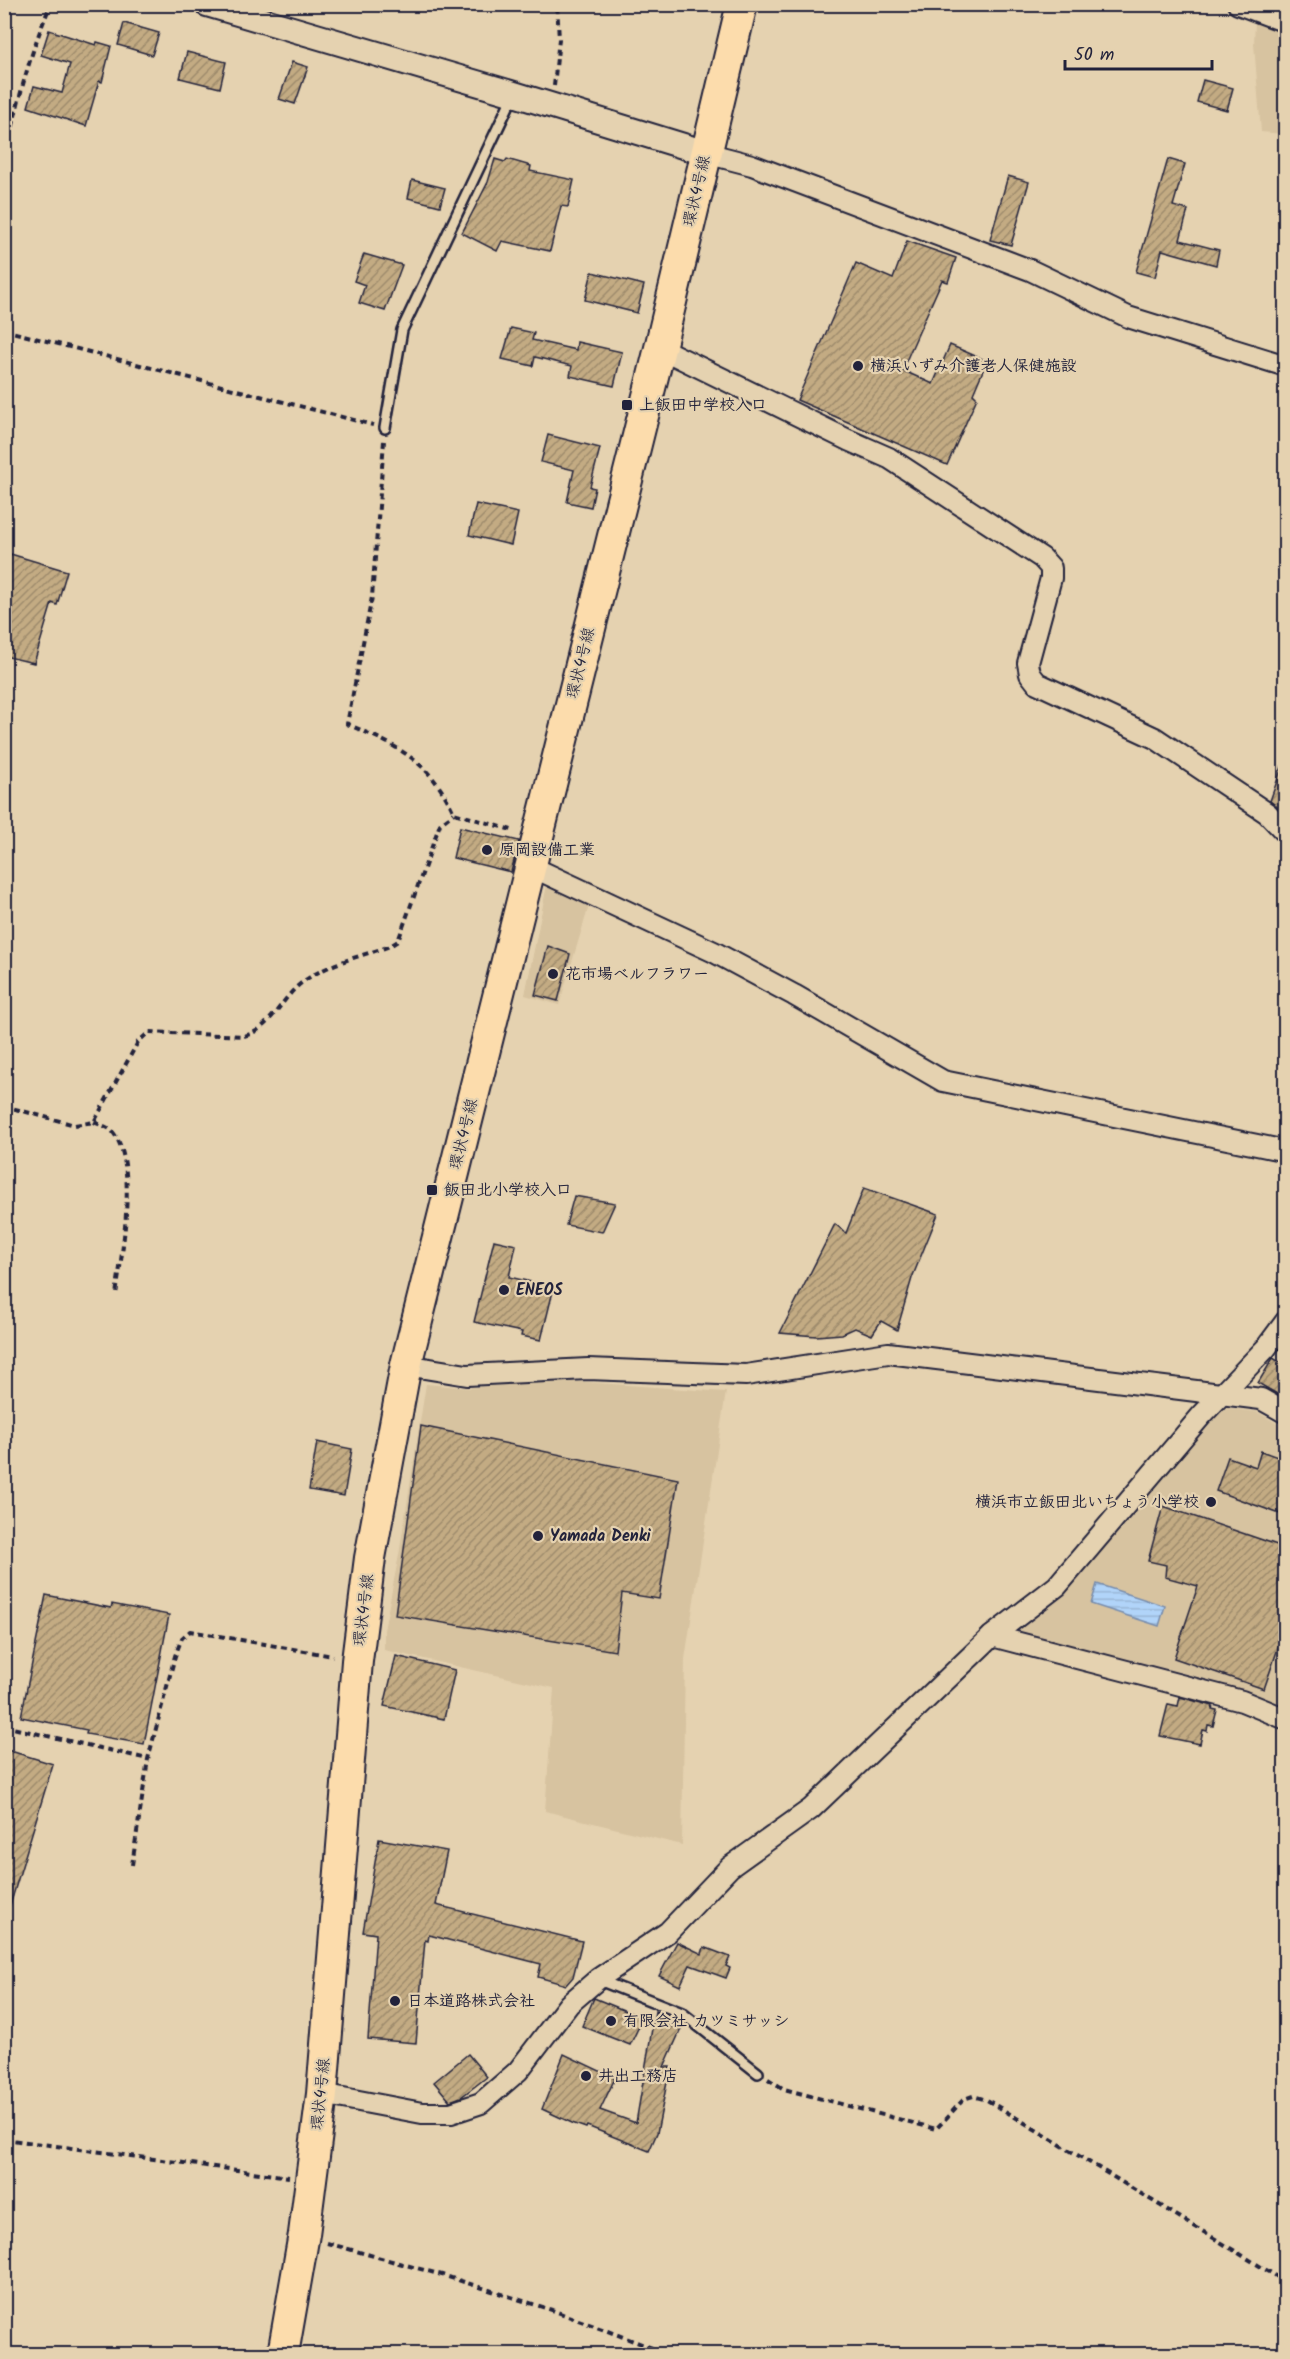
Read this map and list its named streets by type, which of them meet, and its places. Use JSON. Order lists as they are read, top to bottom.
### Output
{
  "streets": {
    "main road": ["環状4号線"]
  },
  "places": {
    "other": [
      "横浜いずみ介護老人保健施設",
      "原岡設備工業",
      "花市場ベルフラワー",
      "ENEOS",
      "横浜市立飯田北いちょう小学校",
      "Yamada Denki",
      "日本道路株式会社",
      "有限会社 カツミサッシ",
      "井出工務店"
    ],
    "transit": ["上飯田中学校入口", "飯田北小学校入口"]
  },
  "scale_bar": "50 m"
}
